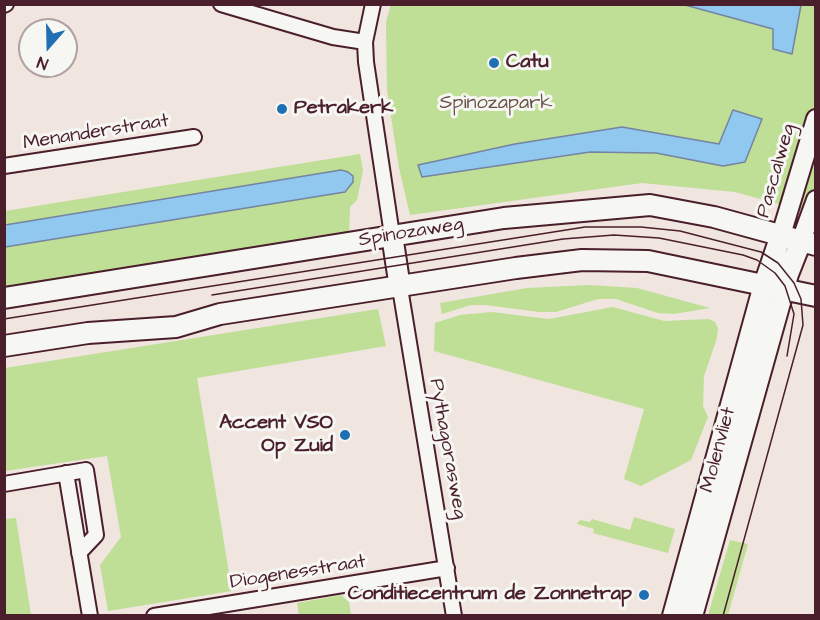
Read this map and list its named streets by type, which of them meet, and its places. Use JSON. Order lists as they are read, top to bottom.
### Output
{
  "streets": {
    "main road": ["Spinozaweg", "Molenvliet"],
    "street": [
      "Menanderstraat",
      "Pascalweg",
      "Pythagorasweg",
      "Diogenesstraat"
    ]
  },
  "crossings": [
    ["Pascalweg", "Spinozaweg"],
    ["Pascalweg", "Molenvliet"],
    ["Spinozaweg", "Molenvliet"],
    ["Pythagorasweg", "Diogenesstraat"]
  ],
  "parks": ["Spinozapark"],
  "places": [
    "Catu",
    "Petrakerk",
    "Accent VSO Op Zuid",
    "Conditiecentrum de Zonnetrap"
  ],
  "north": "bottom"
}
